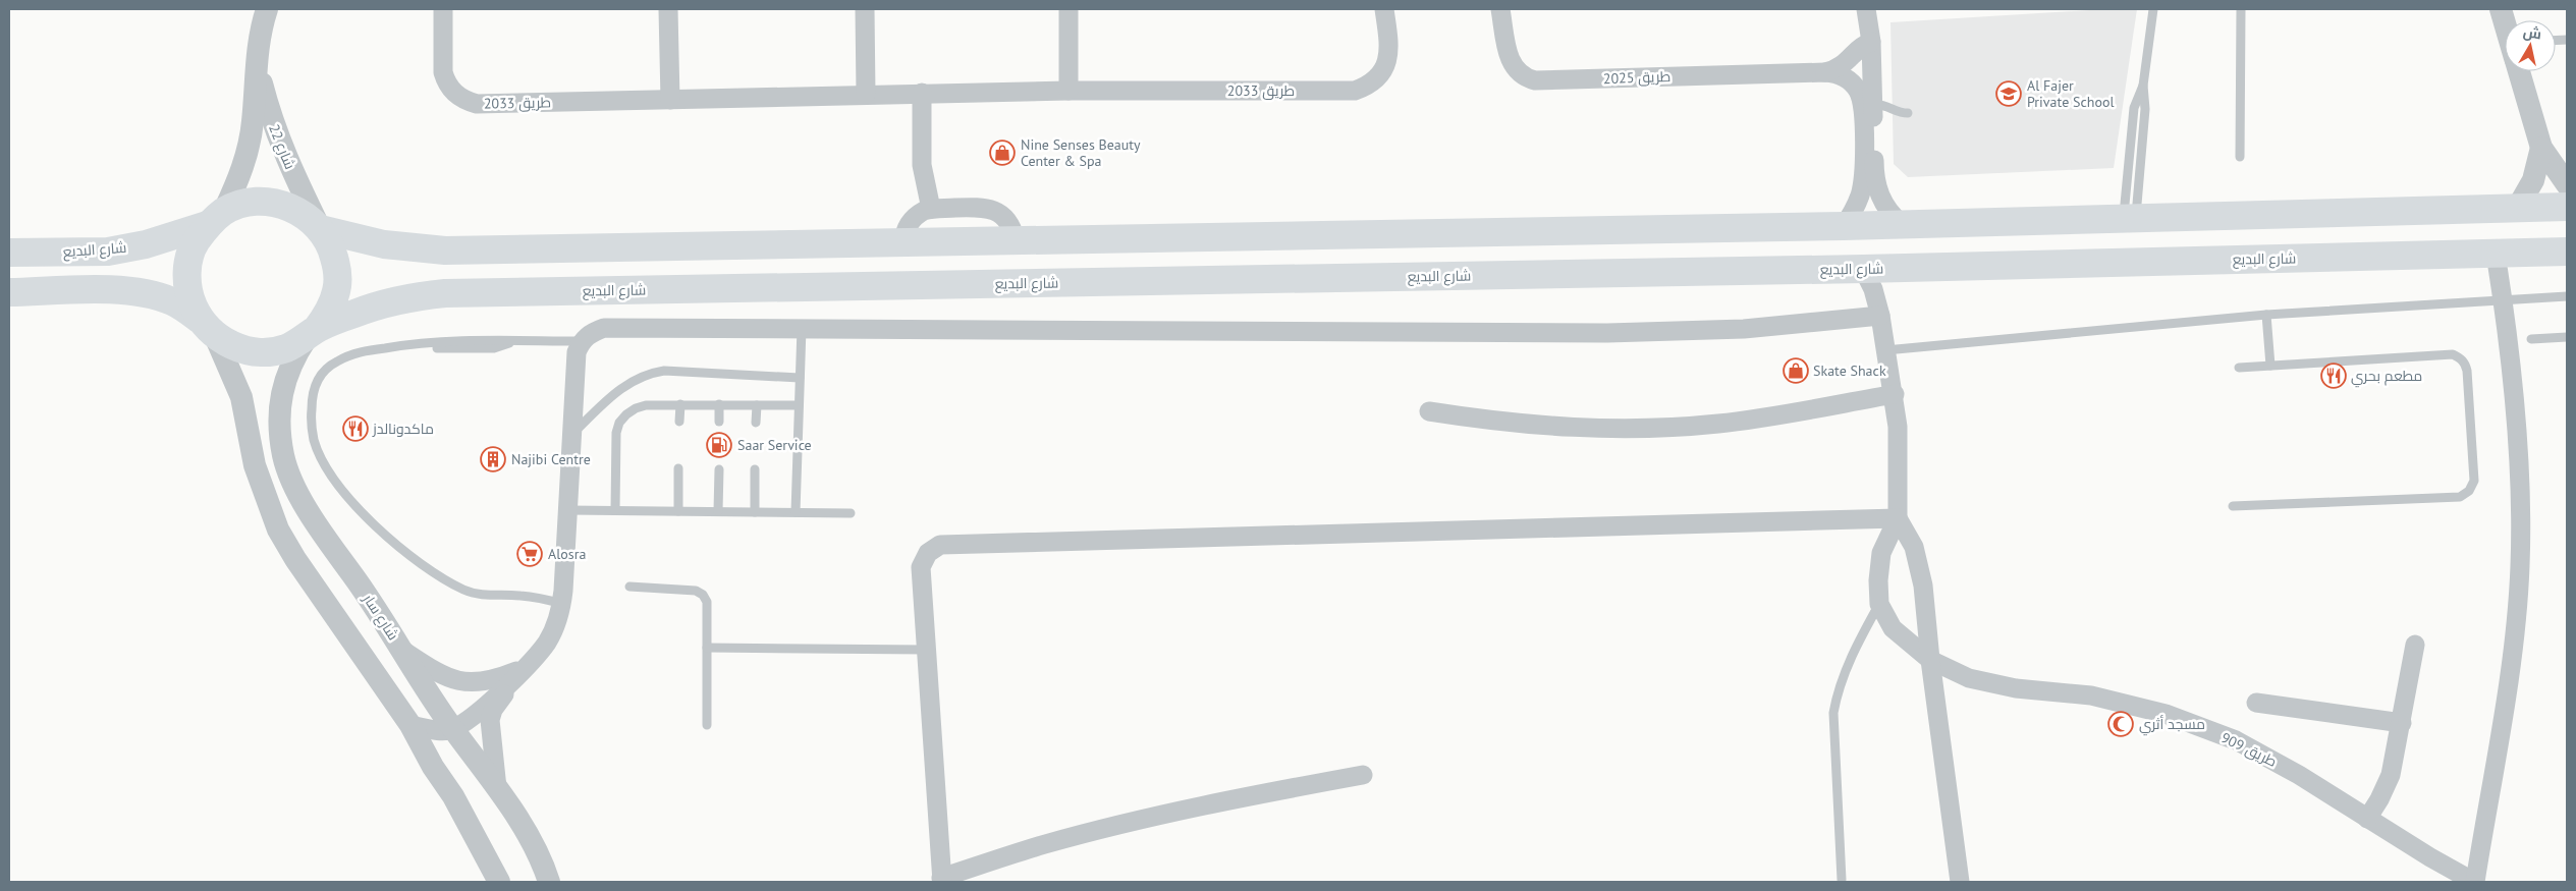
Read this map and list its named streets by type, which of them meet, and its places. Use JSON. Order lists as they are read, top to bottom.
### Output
{
  "streets": {
    "main road": ["شارع البديع"],
    "street": [
      "طريق 2025",
      "طريق 2033",
      "شارع 22",
      "شارع سار",
      "طريق 909"
    ]
  },
  "crossings": [
    ["شارع 22", "شارع البديع"],
    ["شارع 22", "شارع سار"],
    ["شارع البديع", "شارع سار"]
  ],
  "places": {
    "school or university": ["Al Fajer Private School"],
    "shop": ["Nine Senses Beauty Center & Spa", "Skate Shack"],
    "restaurant": ["مطعم بحري", "ماكدونالدز"],
    "fuel station": ["Saar Service"],
    "building": ["Najibi Centre"],
    "supermarket": ["Alosra"],
    "mosque": ["مسجد أثري"]
  },
  "north": "top"
}
